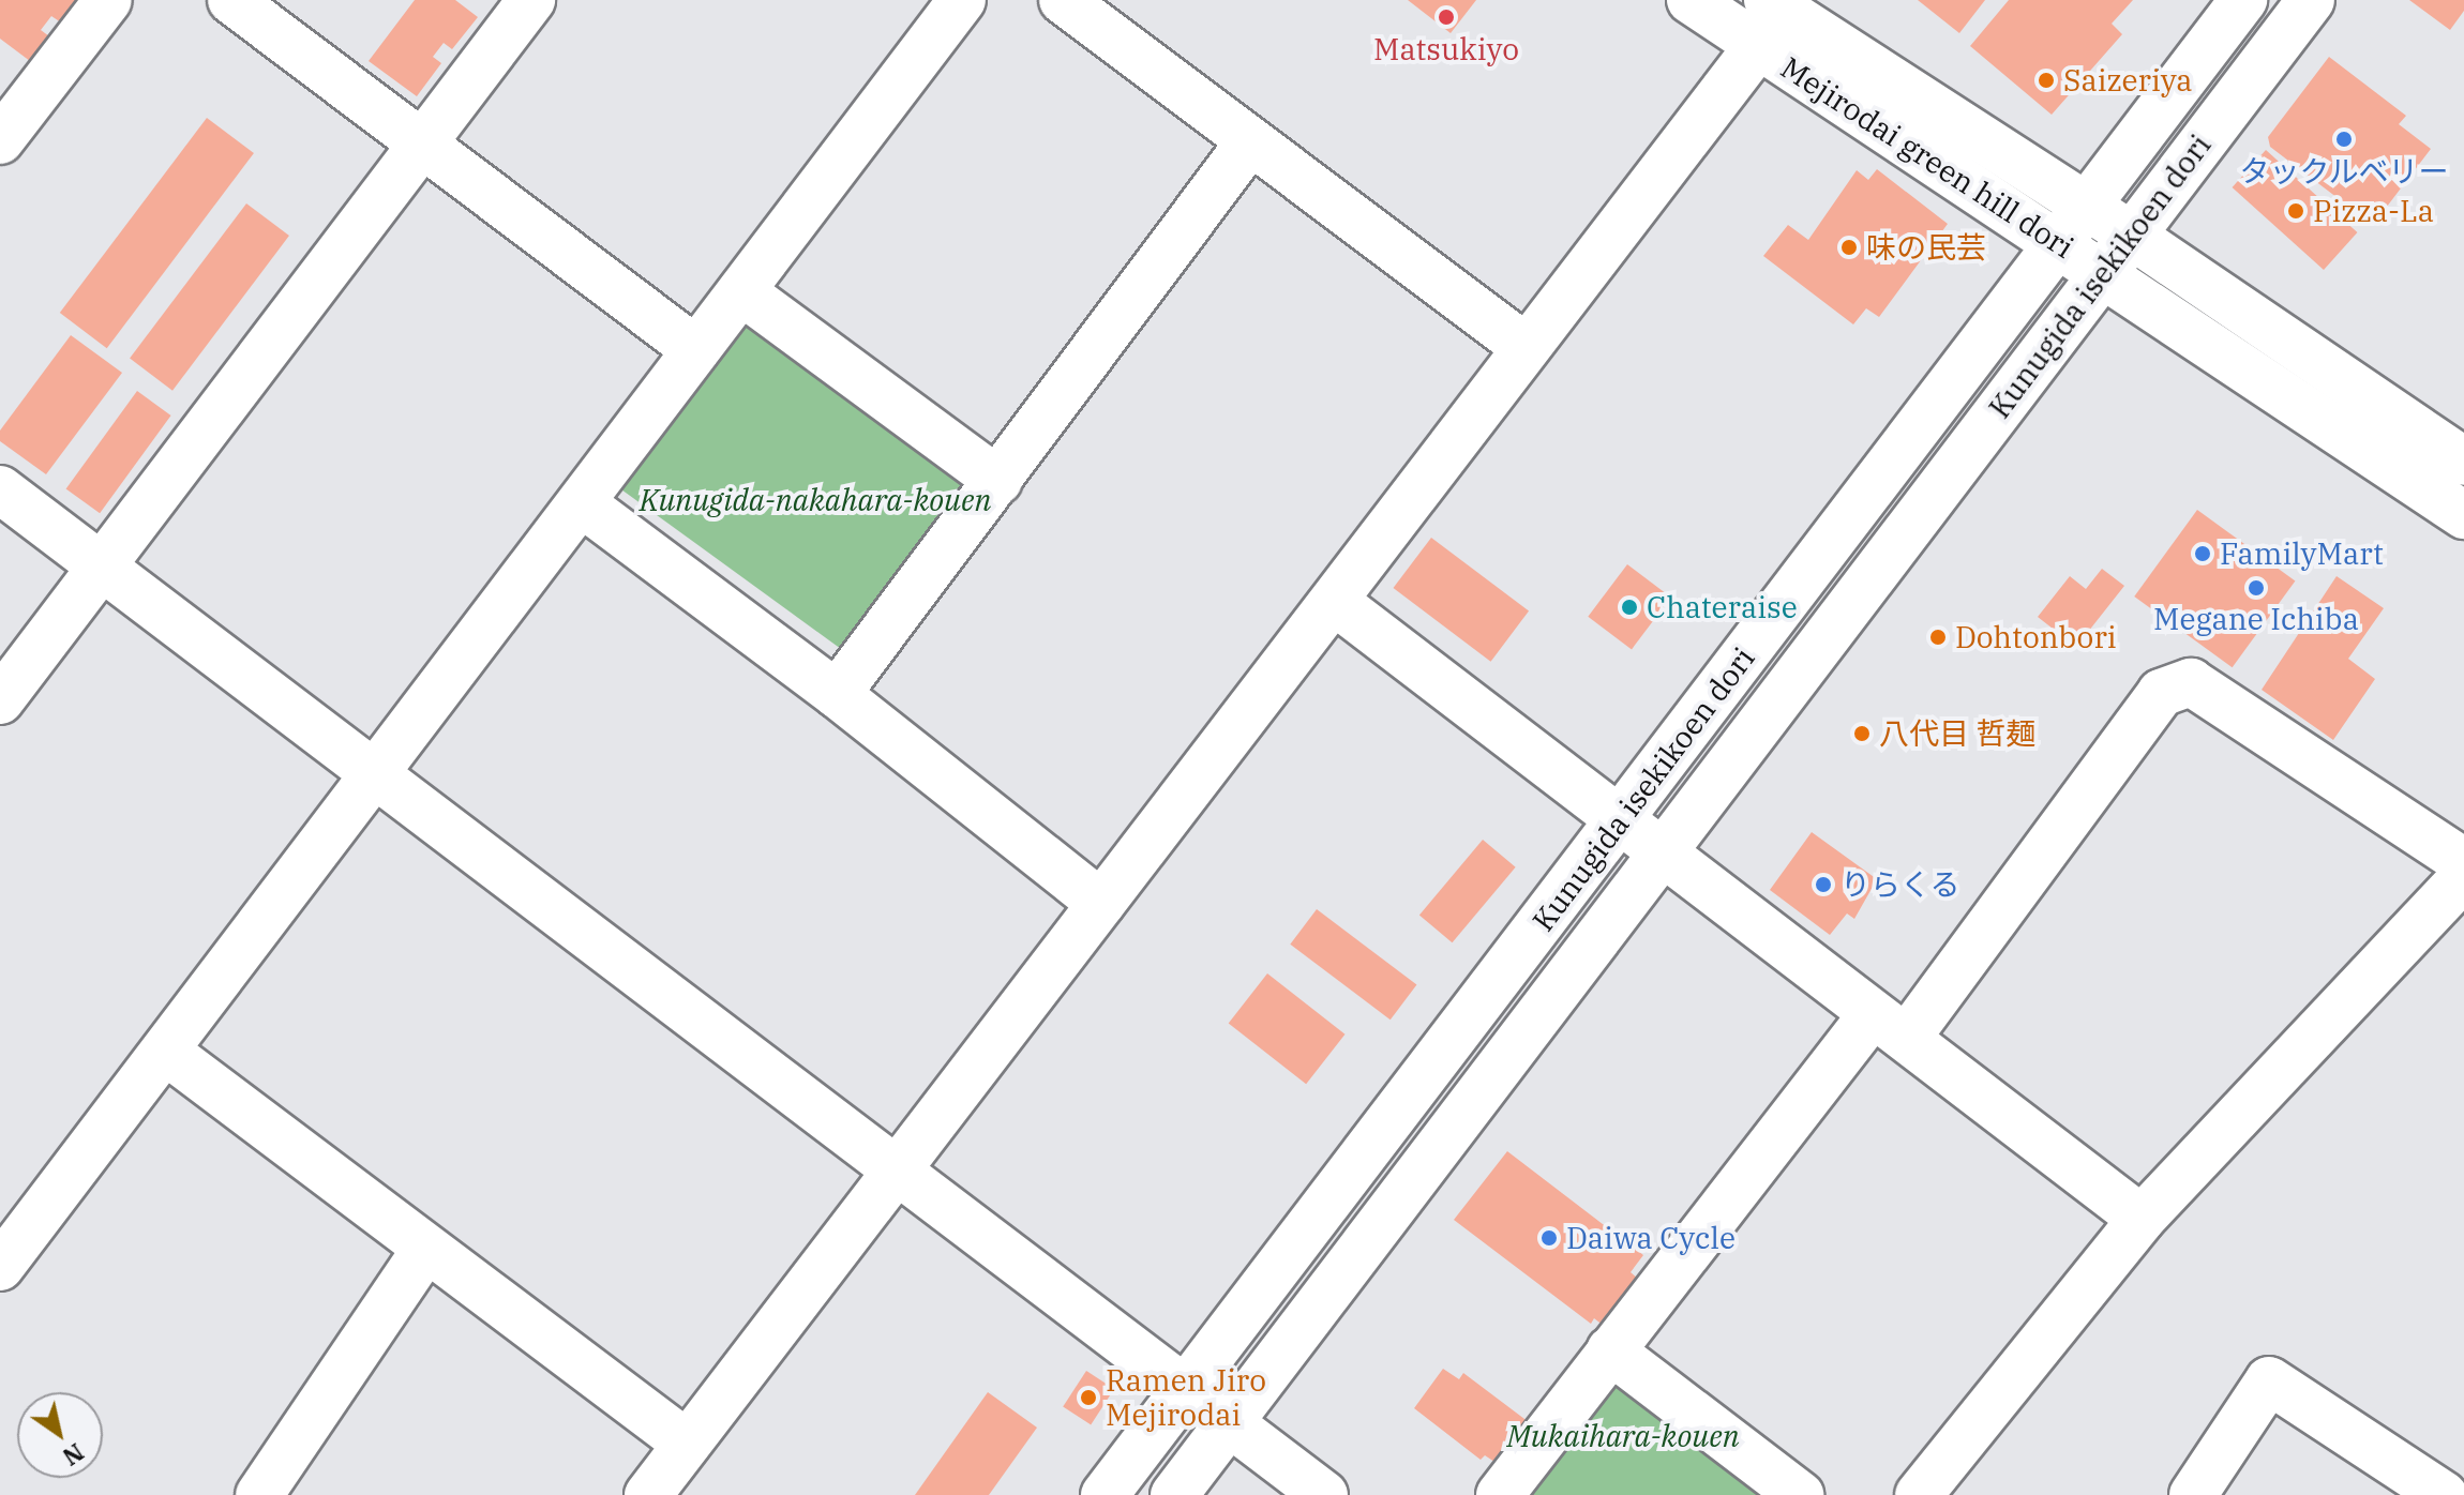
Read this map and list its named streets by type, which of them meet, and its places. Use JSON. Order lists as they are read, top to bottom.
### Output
{
  "streets": {
    "street": ["Mejirodai green hill dori", "Kunugida isekikoen dori"]
  },
  "crossings": [
    ["Mejirodai green hill dori", "Kunugida isekikoen dori"]
  ],
  "parks": ["Kunugida-nakahara-kouen", "Mukaihara-kouen"],
  "places": [
    "Matsukiyo",
    "Saizeriya",
    "タックルベリー",
    "Pizza-La",
    "味の民芸",
    "FamilyMart",
    "Megane Ichiba",
    "Chateraise",
    "Dohtonbori",
    "八代目 哲麺",
    "りらくる",
    "Daiwa Cycle",
    "Ramen Jiro Mejirodai"
  ],
  "north": "bottom right"
}
